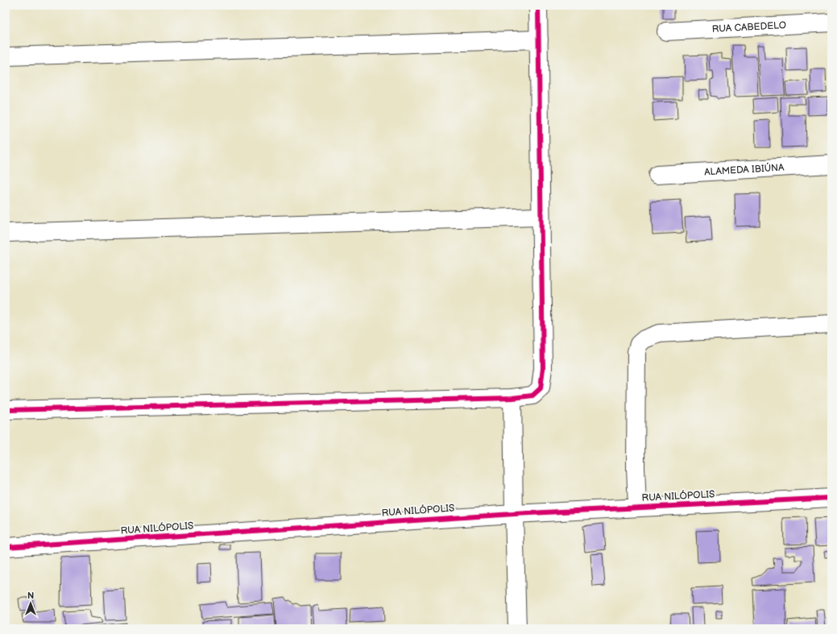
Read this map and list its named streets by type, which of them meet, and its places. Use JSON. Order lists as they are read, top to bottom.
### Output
{
  "streets": {
    "street": ["RUA CABEDELO", "ALAMEDA IBIÚNA", "RUA NILÓPOLIS"]
  },
  "north": "top"
}
